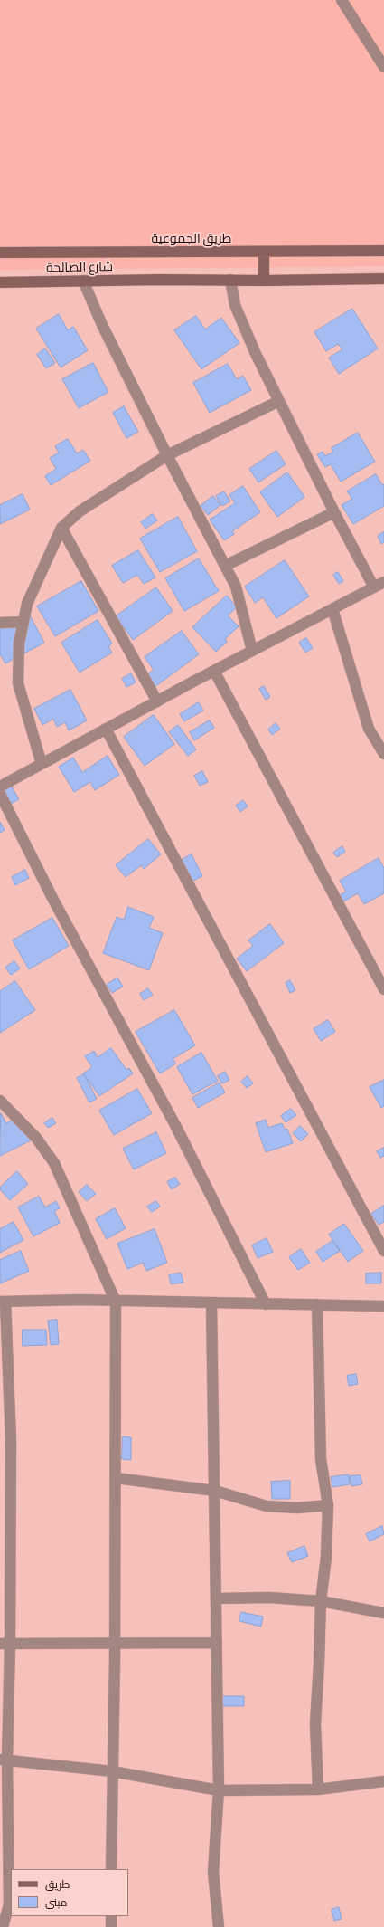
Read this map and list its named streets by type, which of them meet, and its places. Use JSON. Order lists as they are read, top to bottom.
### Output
{
  "streets": {
    "main road": ["طريق الجموعية", "شارع الصالحة"]
  },
  "legend": ["طريق", "مبنى"]
}
